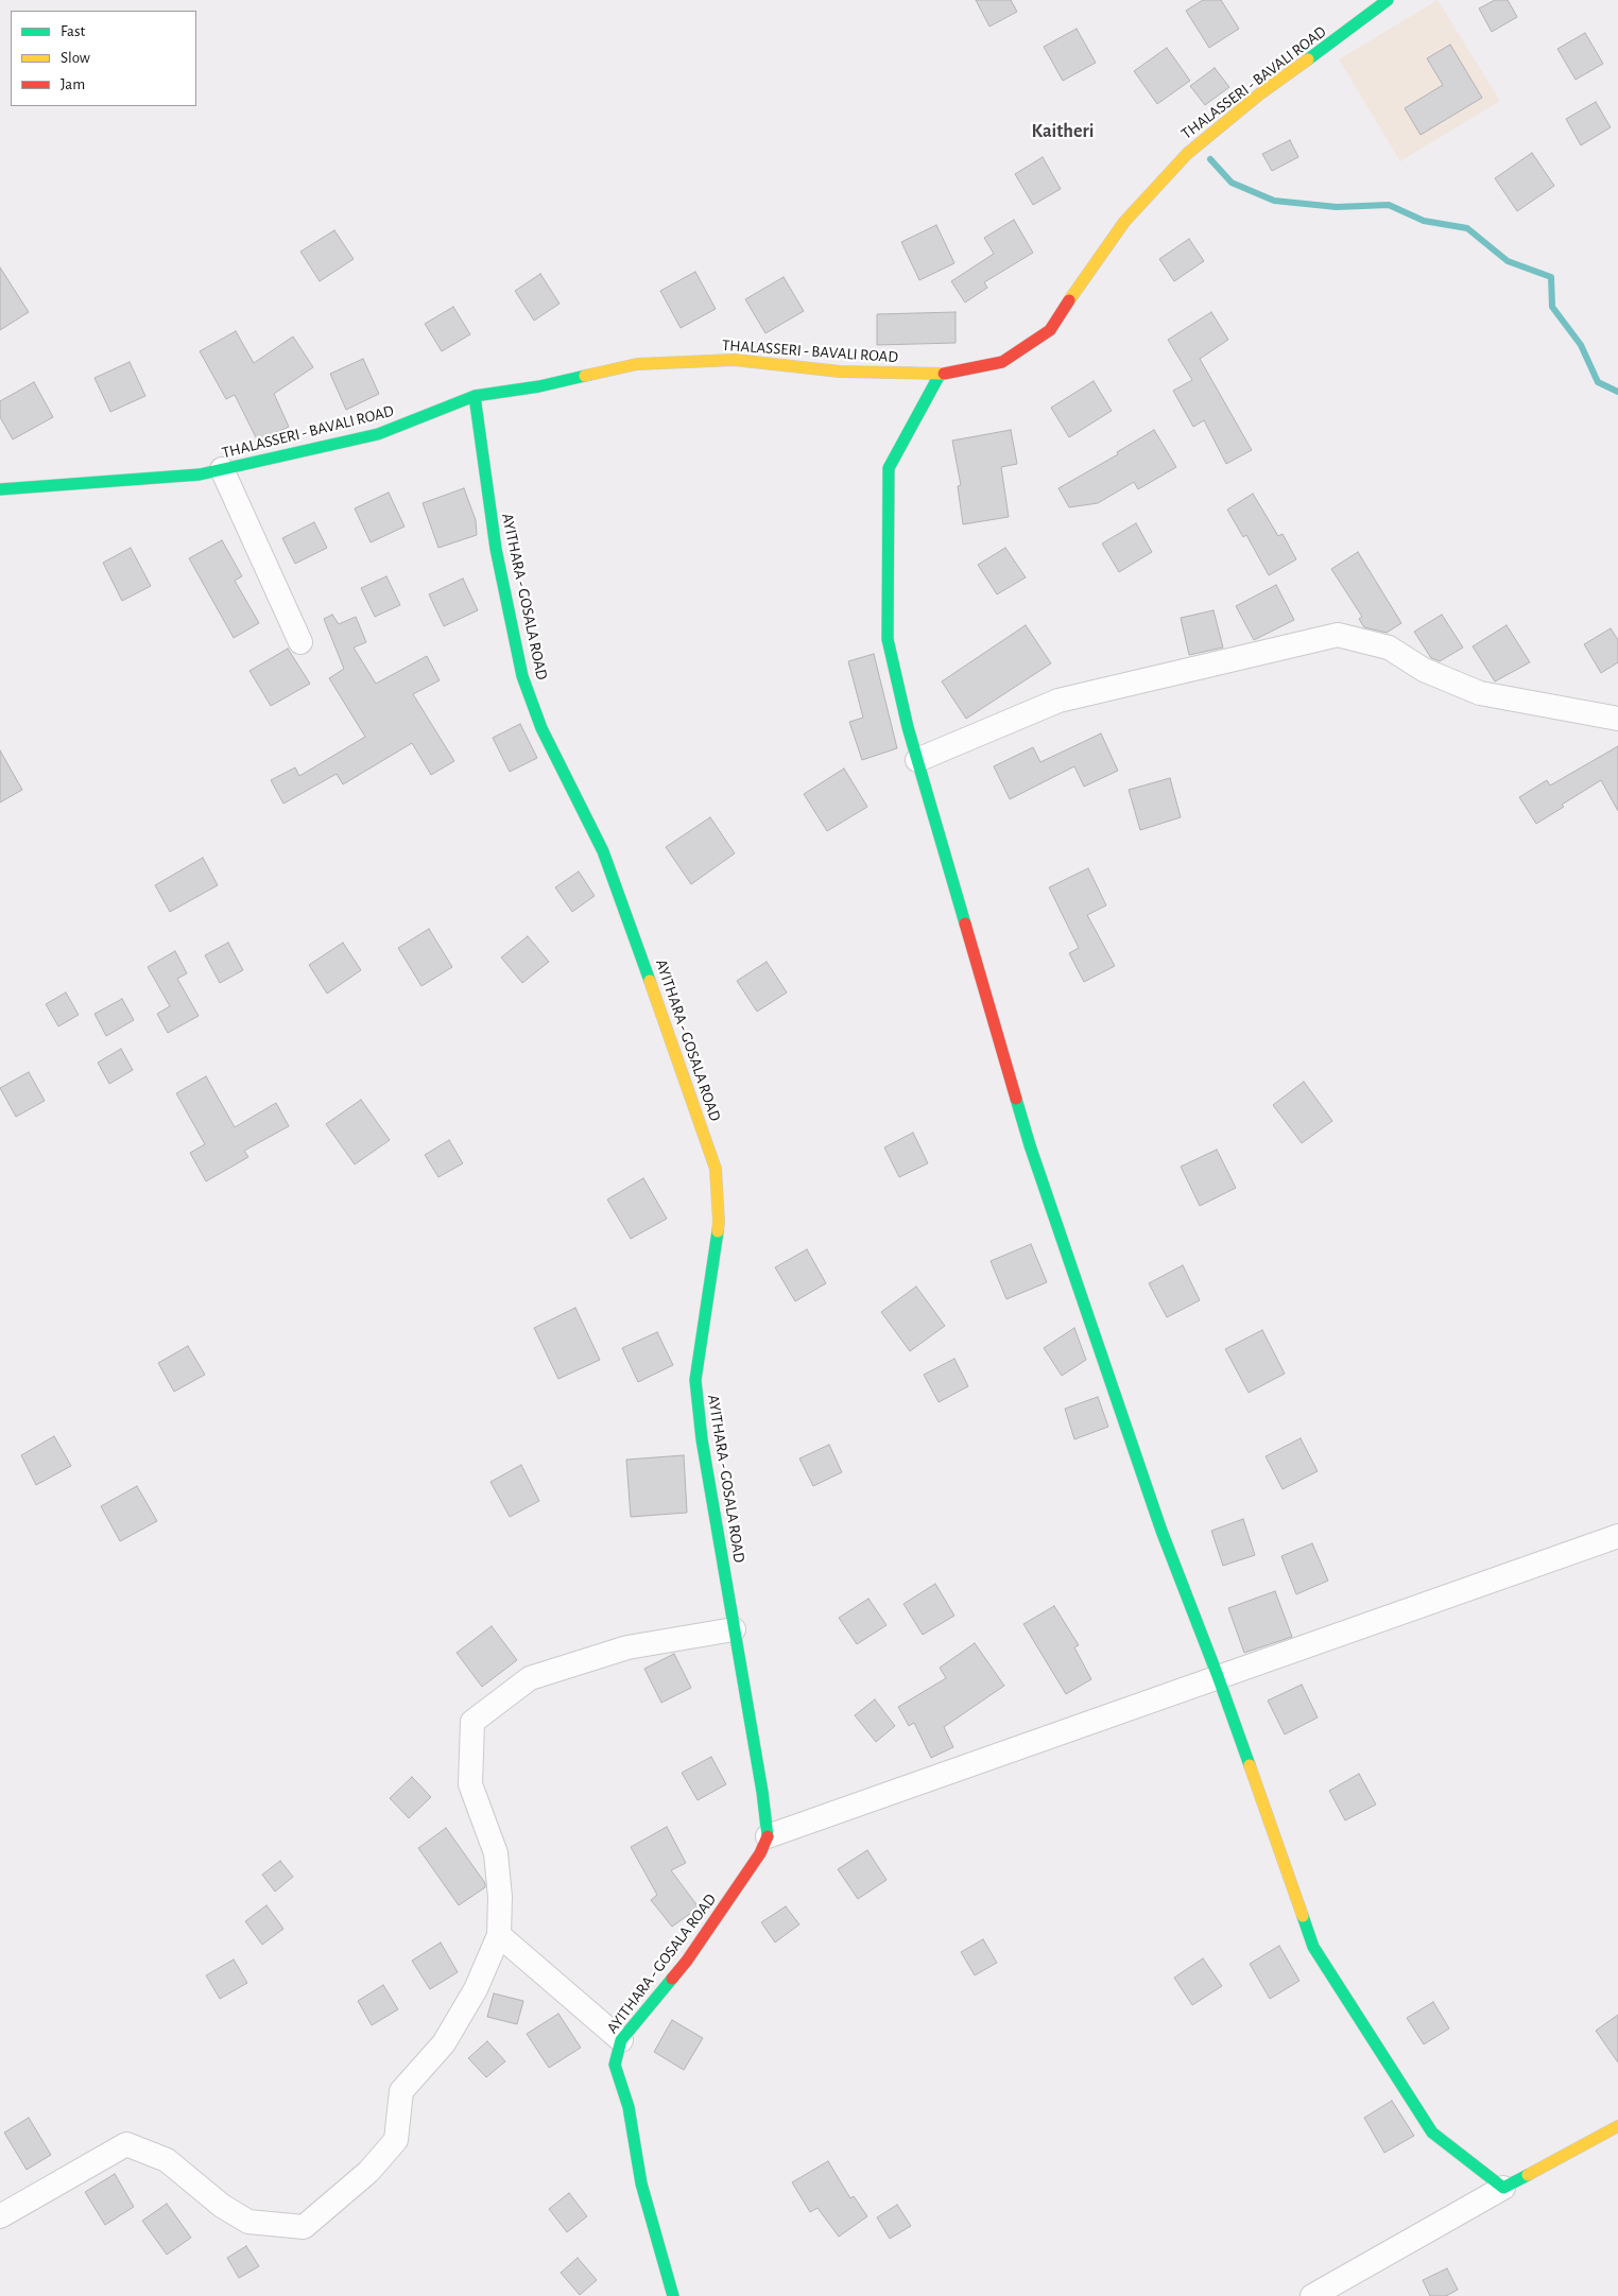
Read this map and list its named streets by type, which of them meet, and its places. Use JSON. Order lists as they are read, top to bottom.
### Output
{
  "streets": {
    "main road": ["THALASSERI - BAVALI ROAD", "AYITHARA - GOSALA ROAD"]
  },
  "crossings": [
    ["THALASSERI - BAVALI ROAD", "AYITHARA - GOSALA ROAD"]
  ],
  "districts": ["Kaitheri"],
  "legend": ["Fast", "Slow", "Jam"]
}
